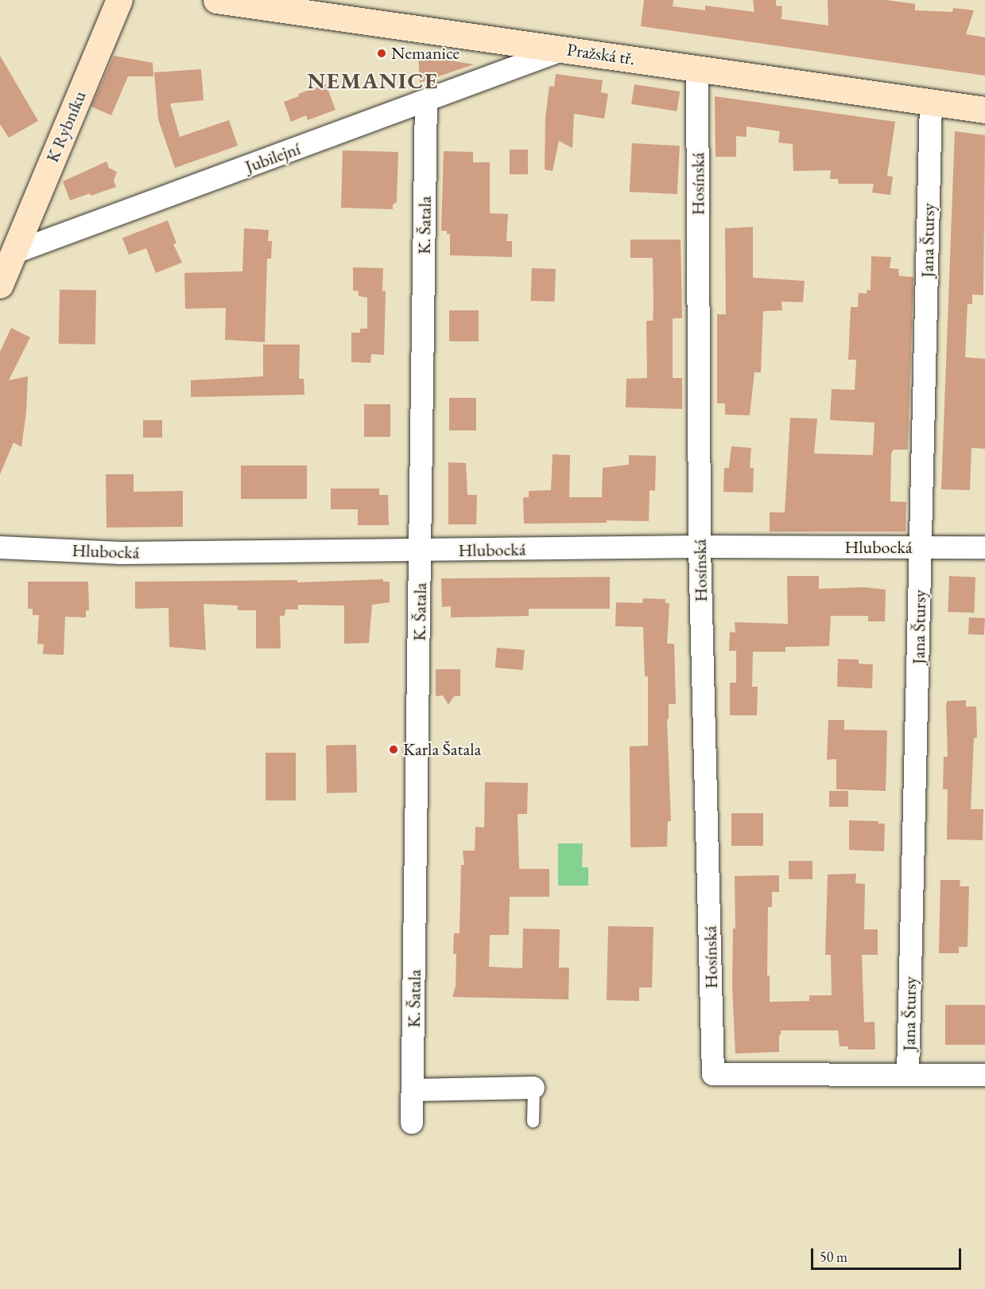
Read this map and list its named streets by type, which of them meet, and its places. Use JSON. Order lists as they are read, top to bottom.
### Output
{
  "streets": {
    "main road": ["Pražská tř.", "K Rybníku"],
    "street": [
      "Jubilejní",
      "Hosínská",
      "K. Šatala",
      "Jana Štursy",
      "Hlubocká"
    ]
  },
  "crossings": [
    ["Pražská tř.", "Jubilejní"],
    ["Pražská tř.", "Hosínská"],
    ["Pražská tř.", "Jana Štursy"],
    ["K Rybníku", "Jubilejní"],
    ["Jubilejní", "K. Šatala"],
    ["Hosínská", "Jana Štursy"],
    ["Hosínská", "Hlubocká"],
    ["K. Šatala", "Hlubocká"],
    ["Jana Štursy", "Hlubocká"]
  ],
  "districts": ["NEMANICE"],
  "places": ["Nemanice", "Karla Šatala"],
  "scale_bar": "50 m"
}
